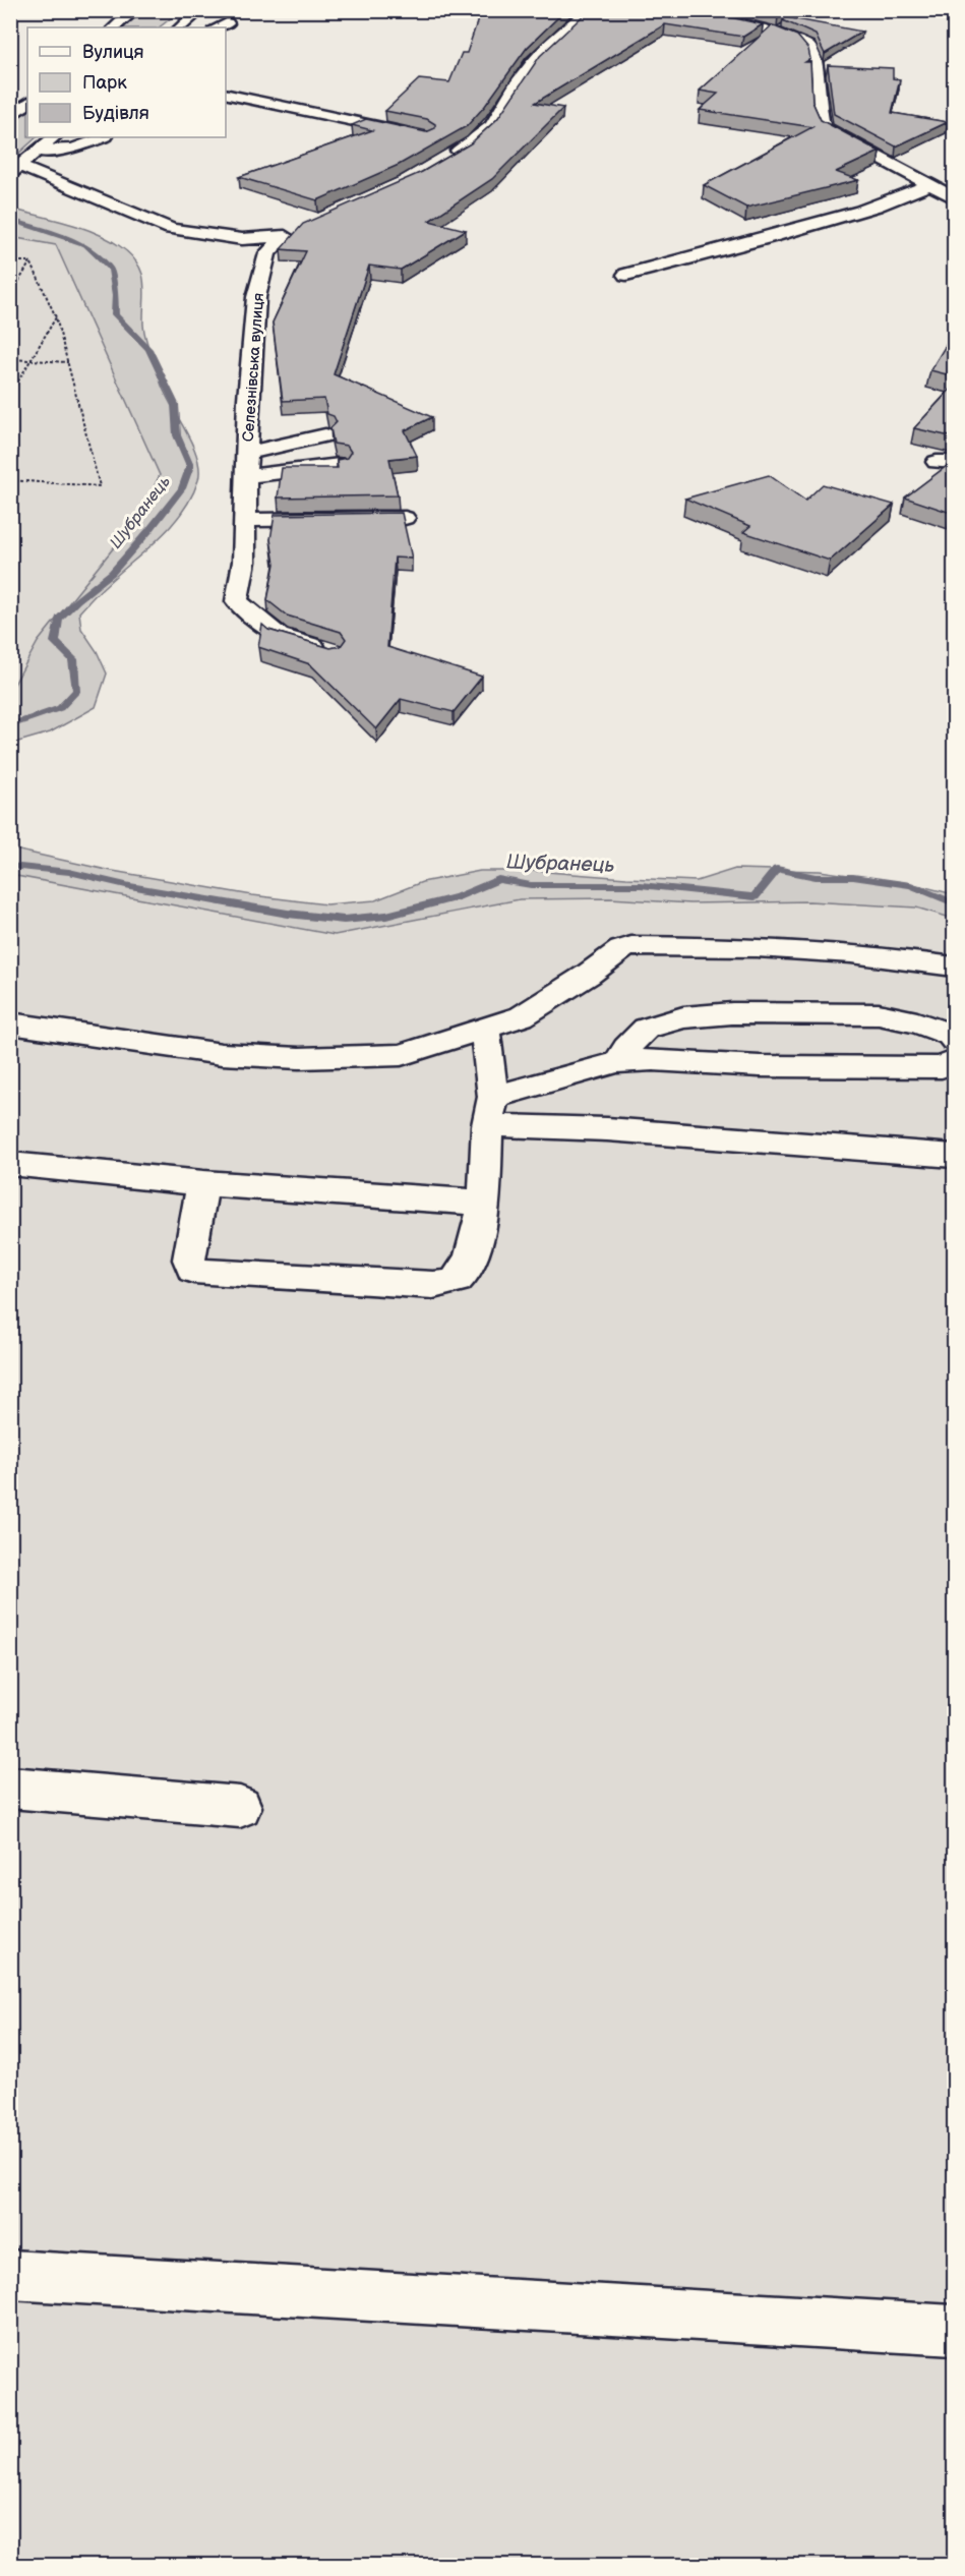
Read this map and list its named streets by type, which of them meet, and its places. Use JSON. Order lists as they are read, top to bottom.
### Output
{
  "streets": {
    "street": ["Селезнівська вулиця"]
  },
  "water": ["Шубранець"],
  "legend": ["Вулиця", "Парк", "Будівля"]
}
